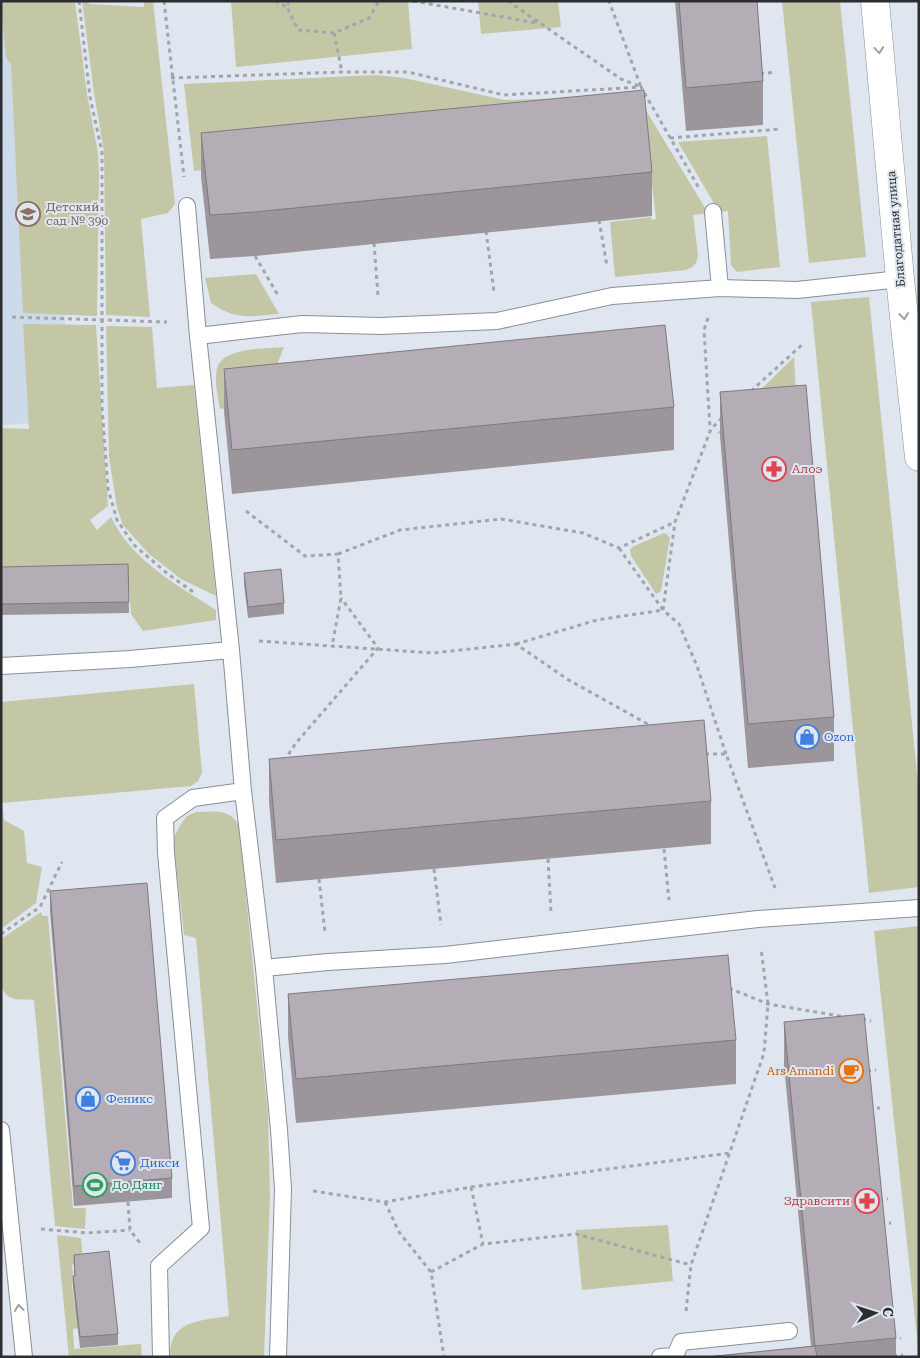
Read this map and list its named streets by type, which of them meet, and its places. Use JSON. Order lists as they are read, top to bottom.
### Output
{
  "streets": {
    "main road": ["Благодатная улица"]
  },
  "one_way": ["Благодатная улица"],
  "places": {
    "school or university": ["Детский сад № 390"],
    "pharmacy": ["Алоэ", "Здравсити"],
    "shop": ["Ozon", "Феникс"],
    "cafe": ["Ars Amandi"],
    "supermarket": ["Дикси"],
    "sports": ["До Дянг"]
  },
  "north": "right"
}
